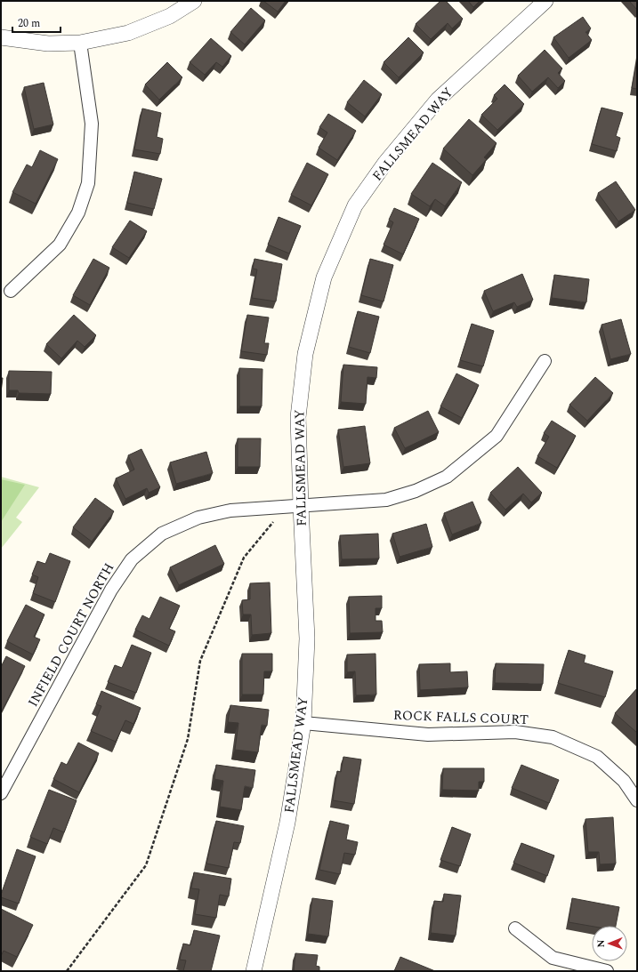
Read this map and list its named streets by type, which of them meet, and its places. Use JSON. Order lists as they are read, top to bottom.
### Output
{
  "streets": {
    "street": ["FALLSMEAD WAY", "INFIELD COURT NORTH", "ROCK FALLS COURT"]
  },
  "crossings": [
    ["FALLSMEAD WAY", "INFIELD COURT NORTH"],
    ["FALLSMEAD WAY", "ROCK FALLS COURT"]
  ],
  "scale_bar": "20 m",
  "north": "left"
}
